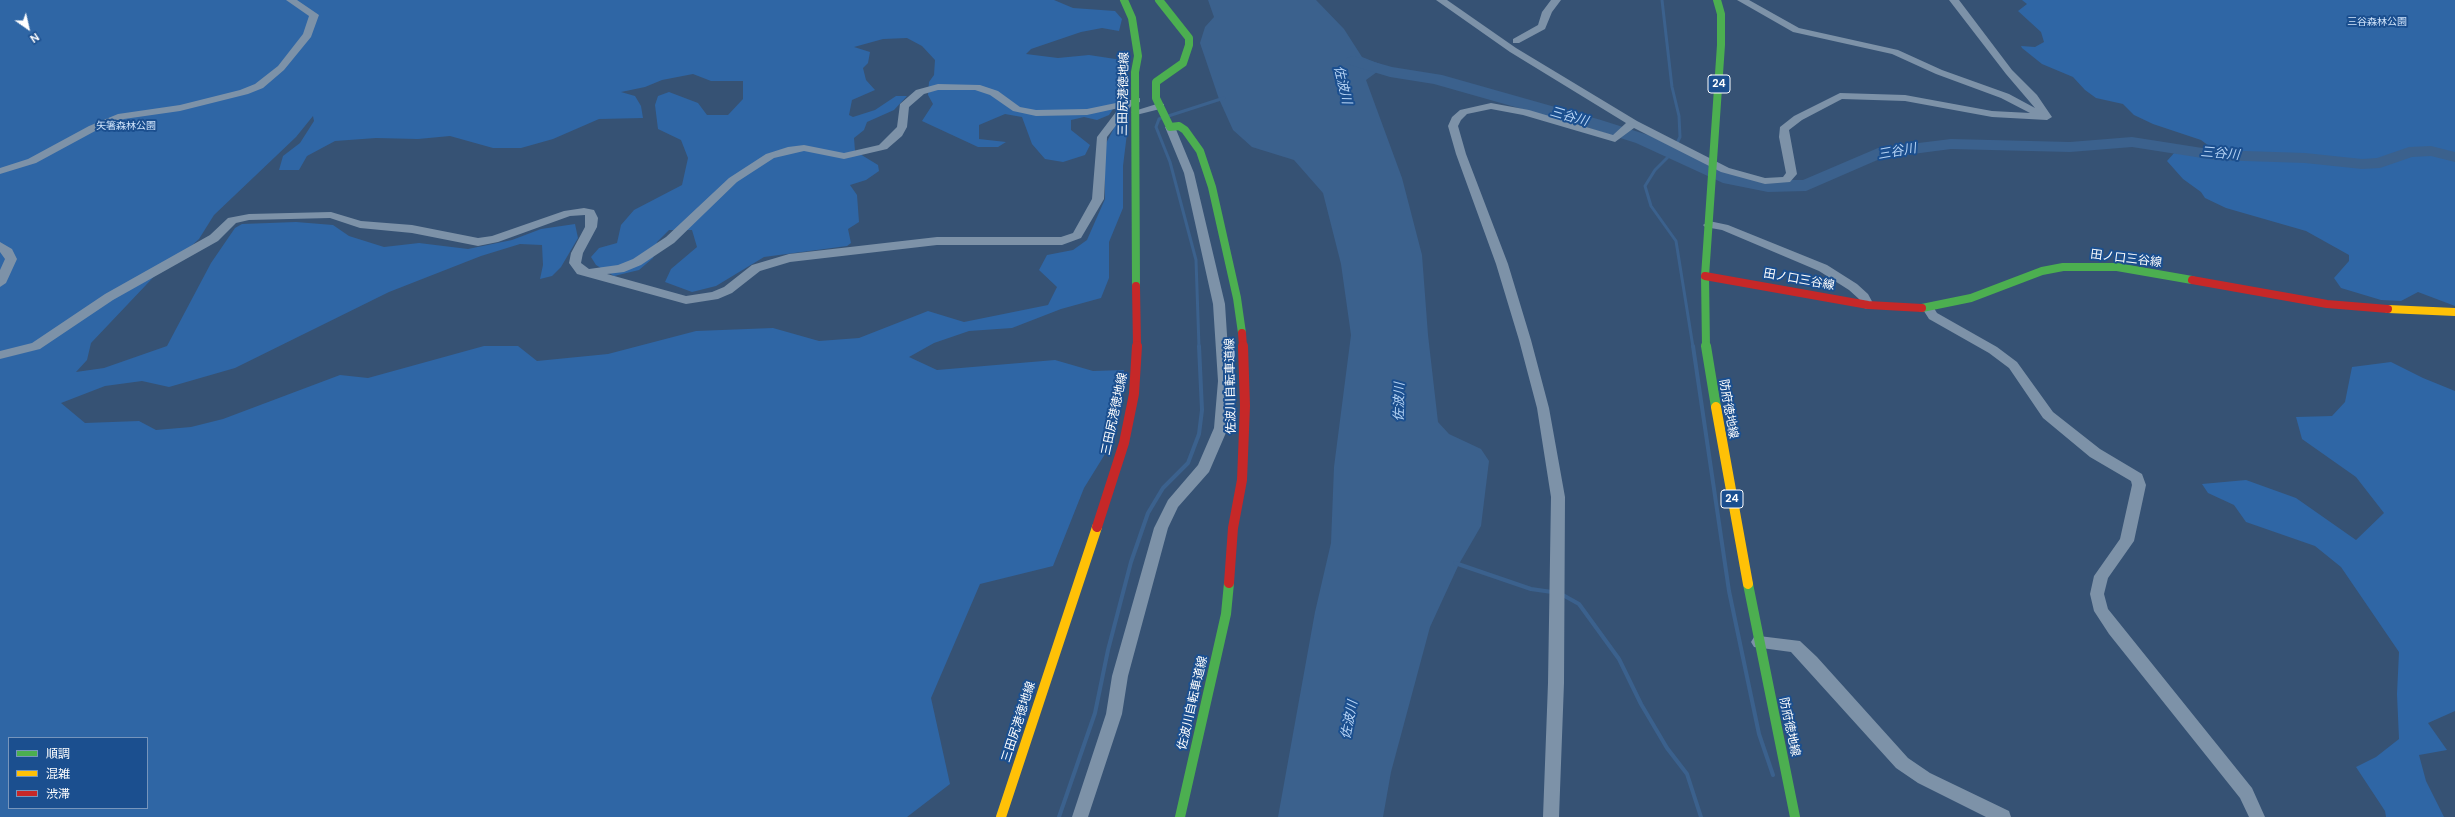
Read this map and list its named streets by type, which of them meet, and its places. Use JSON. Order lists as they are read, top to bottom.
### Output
{
  "streets": {
    "main road": [
      "24",
      "三田尻港徳地線",
      "田ノ口三谷線",
      "佐波川自転車道線",
      "防府徳地線"
    ]
  },
  "crossings": [
    ["田ノ口三谷線", "防府徳地線"]
  ],
  "water": ["佐波川", "三谷川"],
  "parks": ["三谷森林公園", "矢箸森林公園"],
  "legend": ["順調", "混雑", "渋滞"],
  "north": "bottom right"
}
